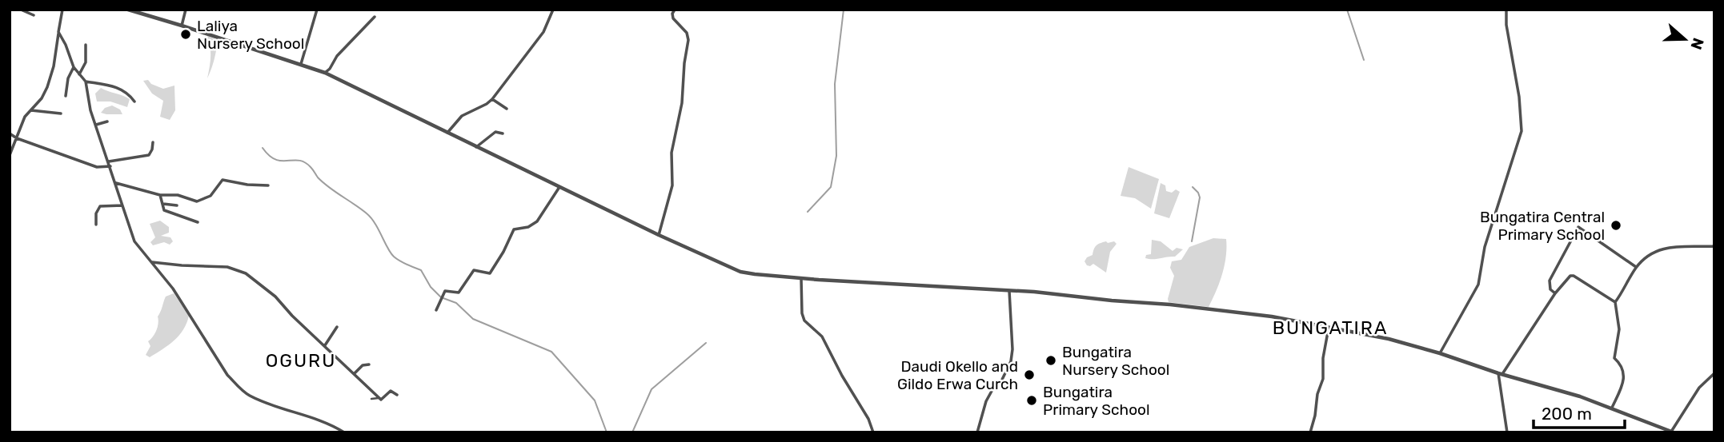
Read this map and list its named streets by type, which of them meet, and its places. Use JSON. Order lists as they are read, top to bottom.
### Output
{
  "districts": ["BUNGATIRA", "OGURU"],
  "places": [
    "Laliya Nursery School",
    "Bungatira Central Primary School",
    "Bungatira Nursery School",
    "Daudi Okello and Gildo Erwa Curch",
    "Bungatira Primary School"
  ],
  "scale_bar": "200 m",
  "north": "right"
}
